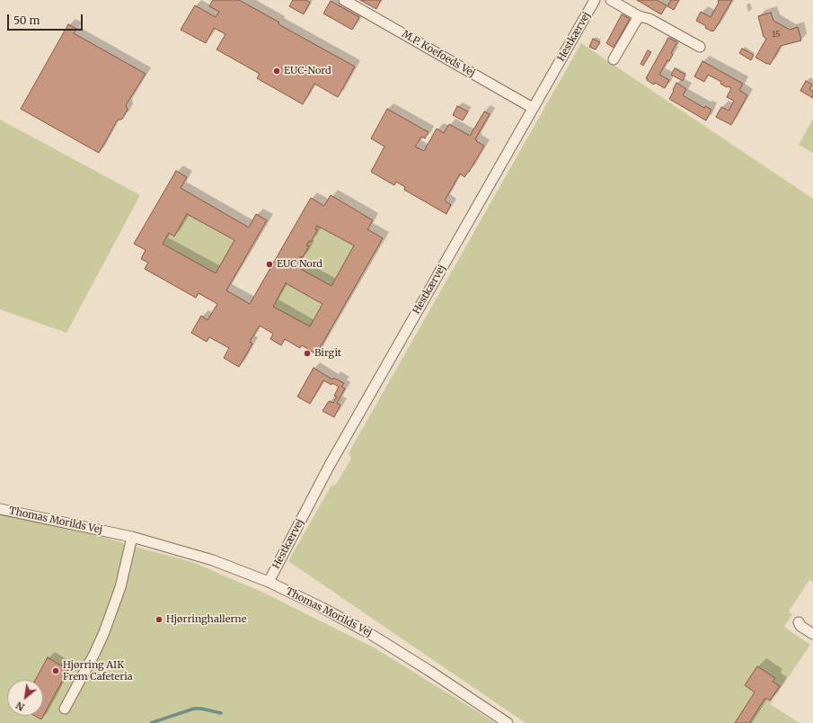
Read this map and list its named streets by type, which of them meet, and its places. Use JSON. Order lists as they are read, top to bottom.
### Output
{
  "streets": {
    "street": ["Hestkærvej", "M.P. Koefoeds Vej", "Thomas Morilds Vej"]
  },
  "crossings": [
    ["Hestkærvej", "M.P. Koefoeds Vej"],
    ["Hestkærvej", "Thomas Morilds Vej"]
  ],
  "places": [
    "EUC-Nord",
    "EUC Nord",
    "Birgit",
    "Hjørringhallerne",
    "Hjørring AIK Frem Cafeteria"
  ],
  "house_numbers": ["15"],
  "scale_bar": "50 m",
  "north": "bottom left"
}
